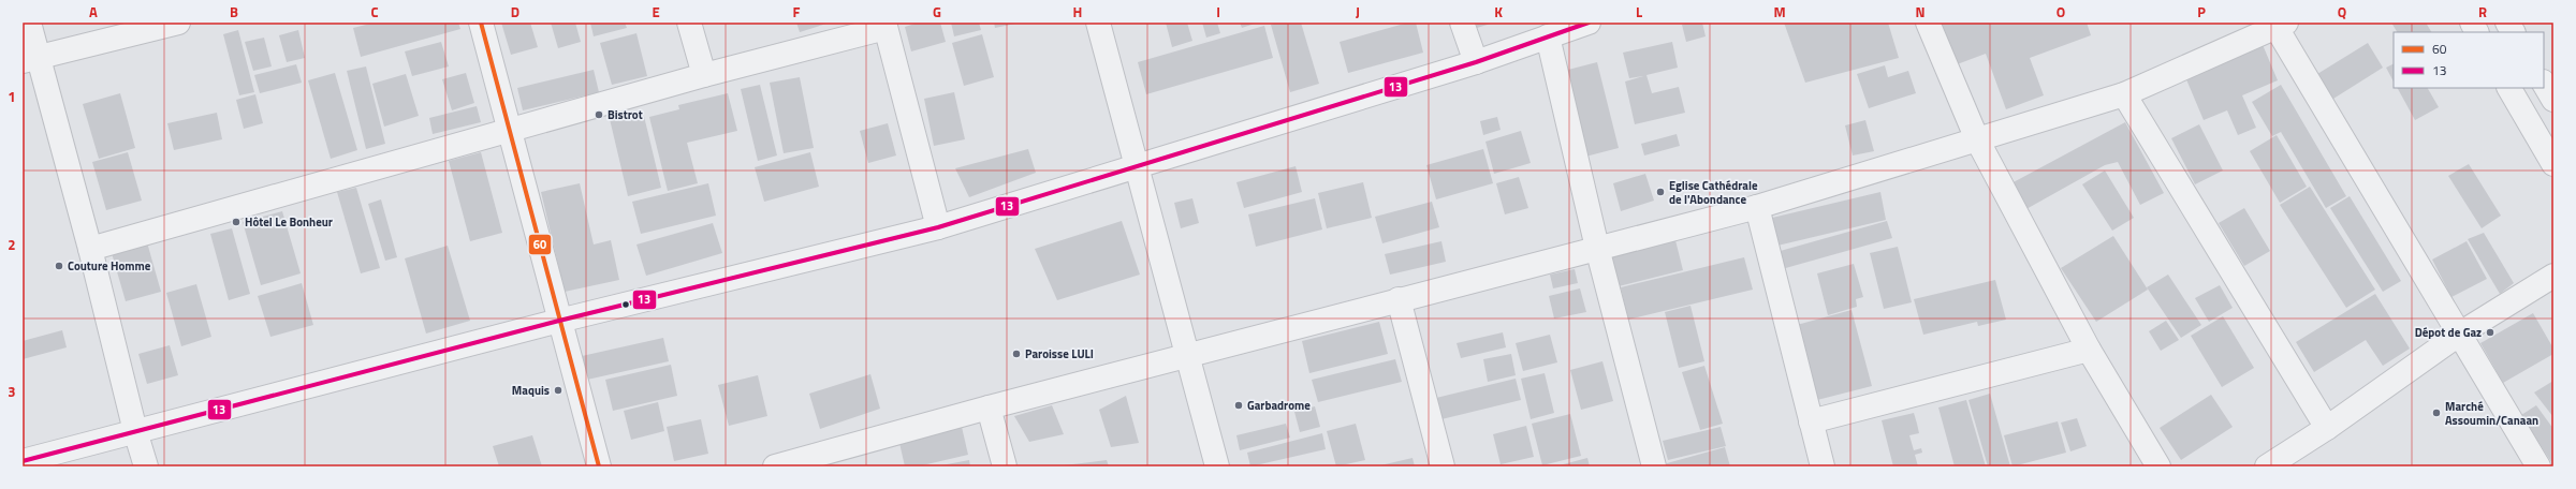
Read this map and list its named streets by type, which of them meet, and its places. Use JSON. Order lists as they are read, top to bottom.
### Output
{
  "places": [
    "Bistrot",
    "Eglise Cathédrale de l'Abondance",
    "Hôtel Le Bonheur",
    "Couture Homme",
    "Dépot de Gaz",
    "Paroisse LULI",
    "Maquis",
    "Garbadrome",
    "Marché Assoumin/Canaan"
  ],
  "lines": ["transit line 60", "transit line 13"],
  "legend": ["60", "13"],
  "grid": {
    "columns": [
      "A",
      "B",
      "C",
      "D",
      "E",
      "F",
      "G",
      "H",
      "I",
      "J",
      "K",
      "L",
      "M",
      "N",
      "O",
      "P",
      "Q",
      "R"
    ],
    "rows": ["1", "2", "3"]
  }
}
